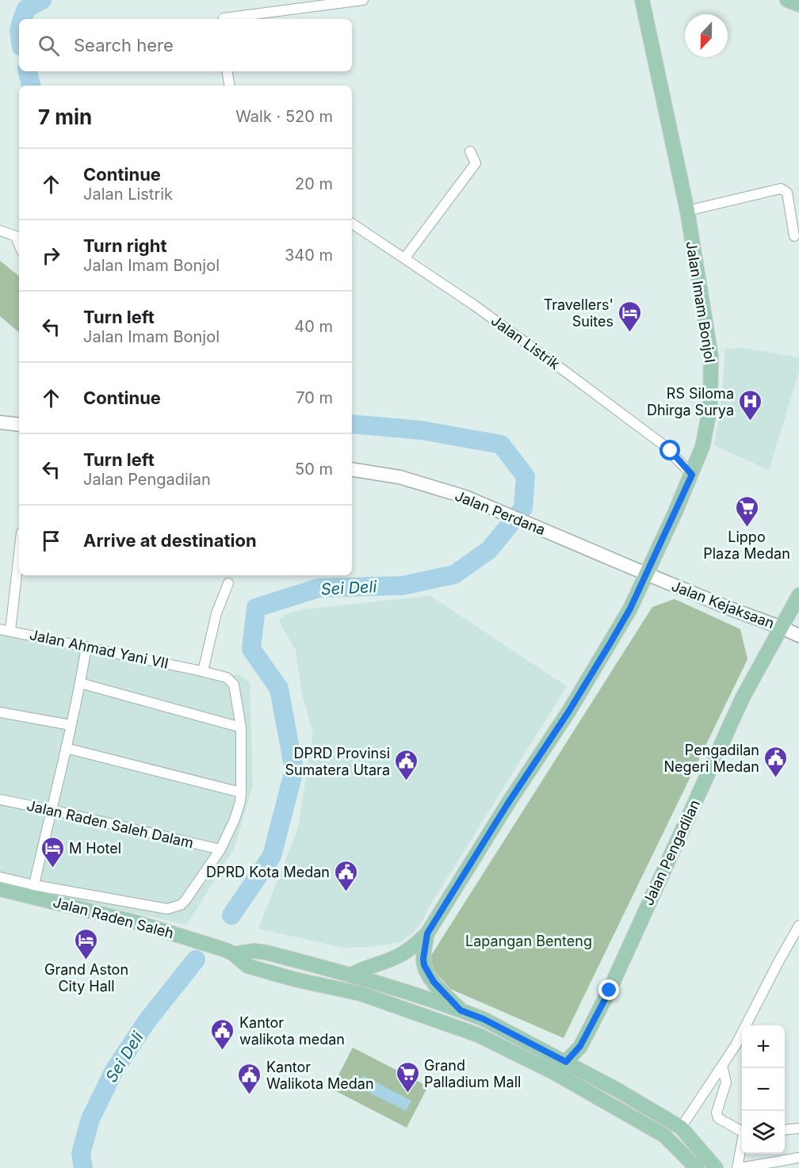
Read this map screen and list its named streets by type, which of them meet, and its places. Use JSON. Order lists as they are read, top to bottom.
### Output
{
  "streets": {
    "main road": [
      "Jalan Imam Bonjol",
      "Jalan Perdana",
      "Jalan Kejaksaan",
      "Jalan Pengadilan",
      "Jalan Raden Saleh"
    ],
    "street": ["Jalan Listrik", "Jalan Ahmad Yani VII", "Jalan Raden Saleh Dalam"]
  },
  "crossings": [
    ["Jalan Imam Bonjol", "Jalan Listrik"],
    ["Jalan Imam Bonjol", "Jalan Perdana"],
    ["Jalan Imam Bonjol", "Jalan Kejaksaan"],
    ["Jalan Perdana", "Jalan Kejaksaan"],
    ["Jalan Kejaksaan", "Jalan Pengadilan"]
  ],
  "water": ["Sei Deli"],
  "parks": ["Lapangan Benteng"],
  "places": {
    "hotel": ["Travellers' Suites", "M Hotel", "Grand Aston City Hall"],
    "hospital": ["RS Siloma Dhirga Surya"],
    "supermarket": ["Lippo Plaza Medan", "Grand Palladium Mall"],
    "public building": [
      "Pengadilan Negeri Medan",
      "DPRD Provinsi Sumatera Utara",
      "DPRD Kota Medan",
      "Kantor walikota medan",
      "Kantor Walikota Medan"
    ]
  },
  "north": "bottom",
  "page": {
    "search": "Search here",
    "heading": ["7 min", "Walk · 520 m"],
    "list": [
      ["Continue", "Jalan Listrik", "20 m"],
      ["Turn right", "Jalan Imam Bonjol", "340 m"],
      ["Turn left", "Jalan Imam Bonjol", "40 m"],
      ["Continue", "70 m"],
      ["Turn left", "Jalan Pengadilan", "50 m"],
      "Arrive at destination"
    ],
    "map_buttons": ["+", "−"]
  }
}
